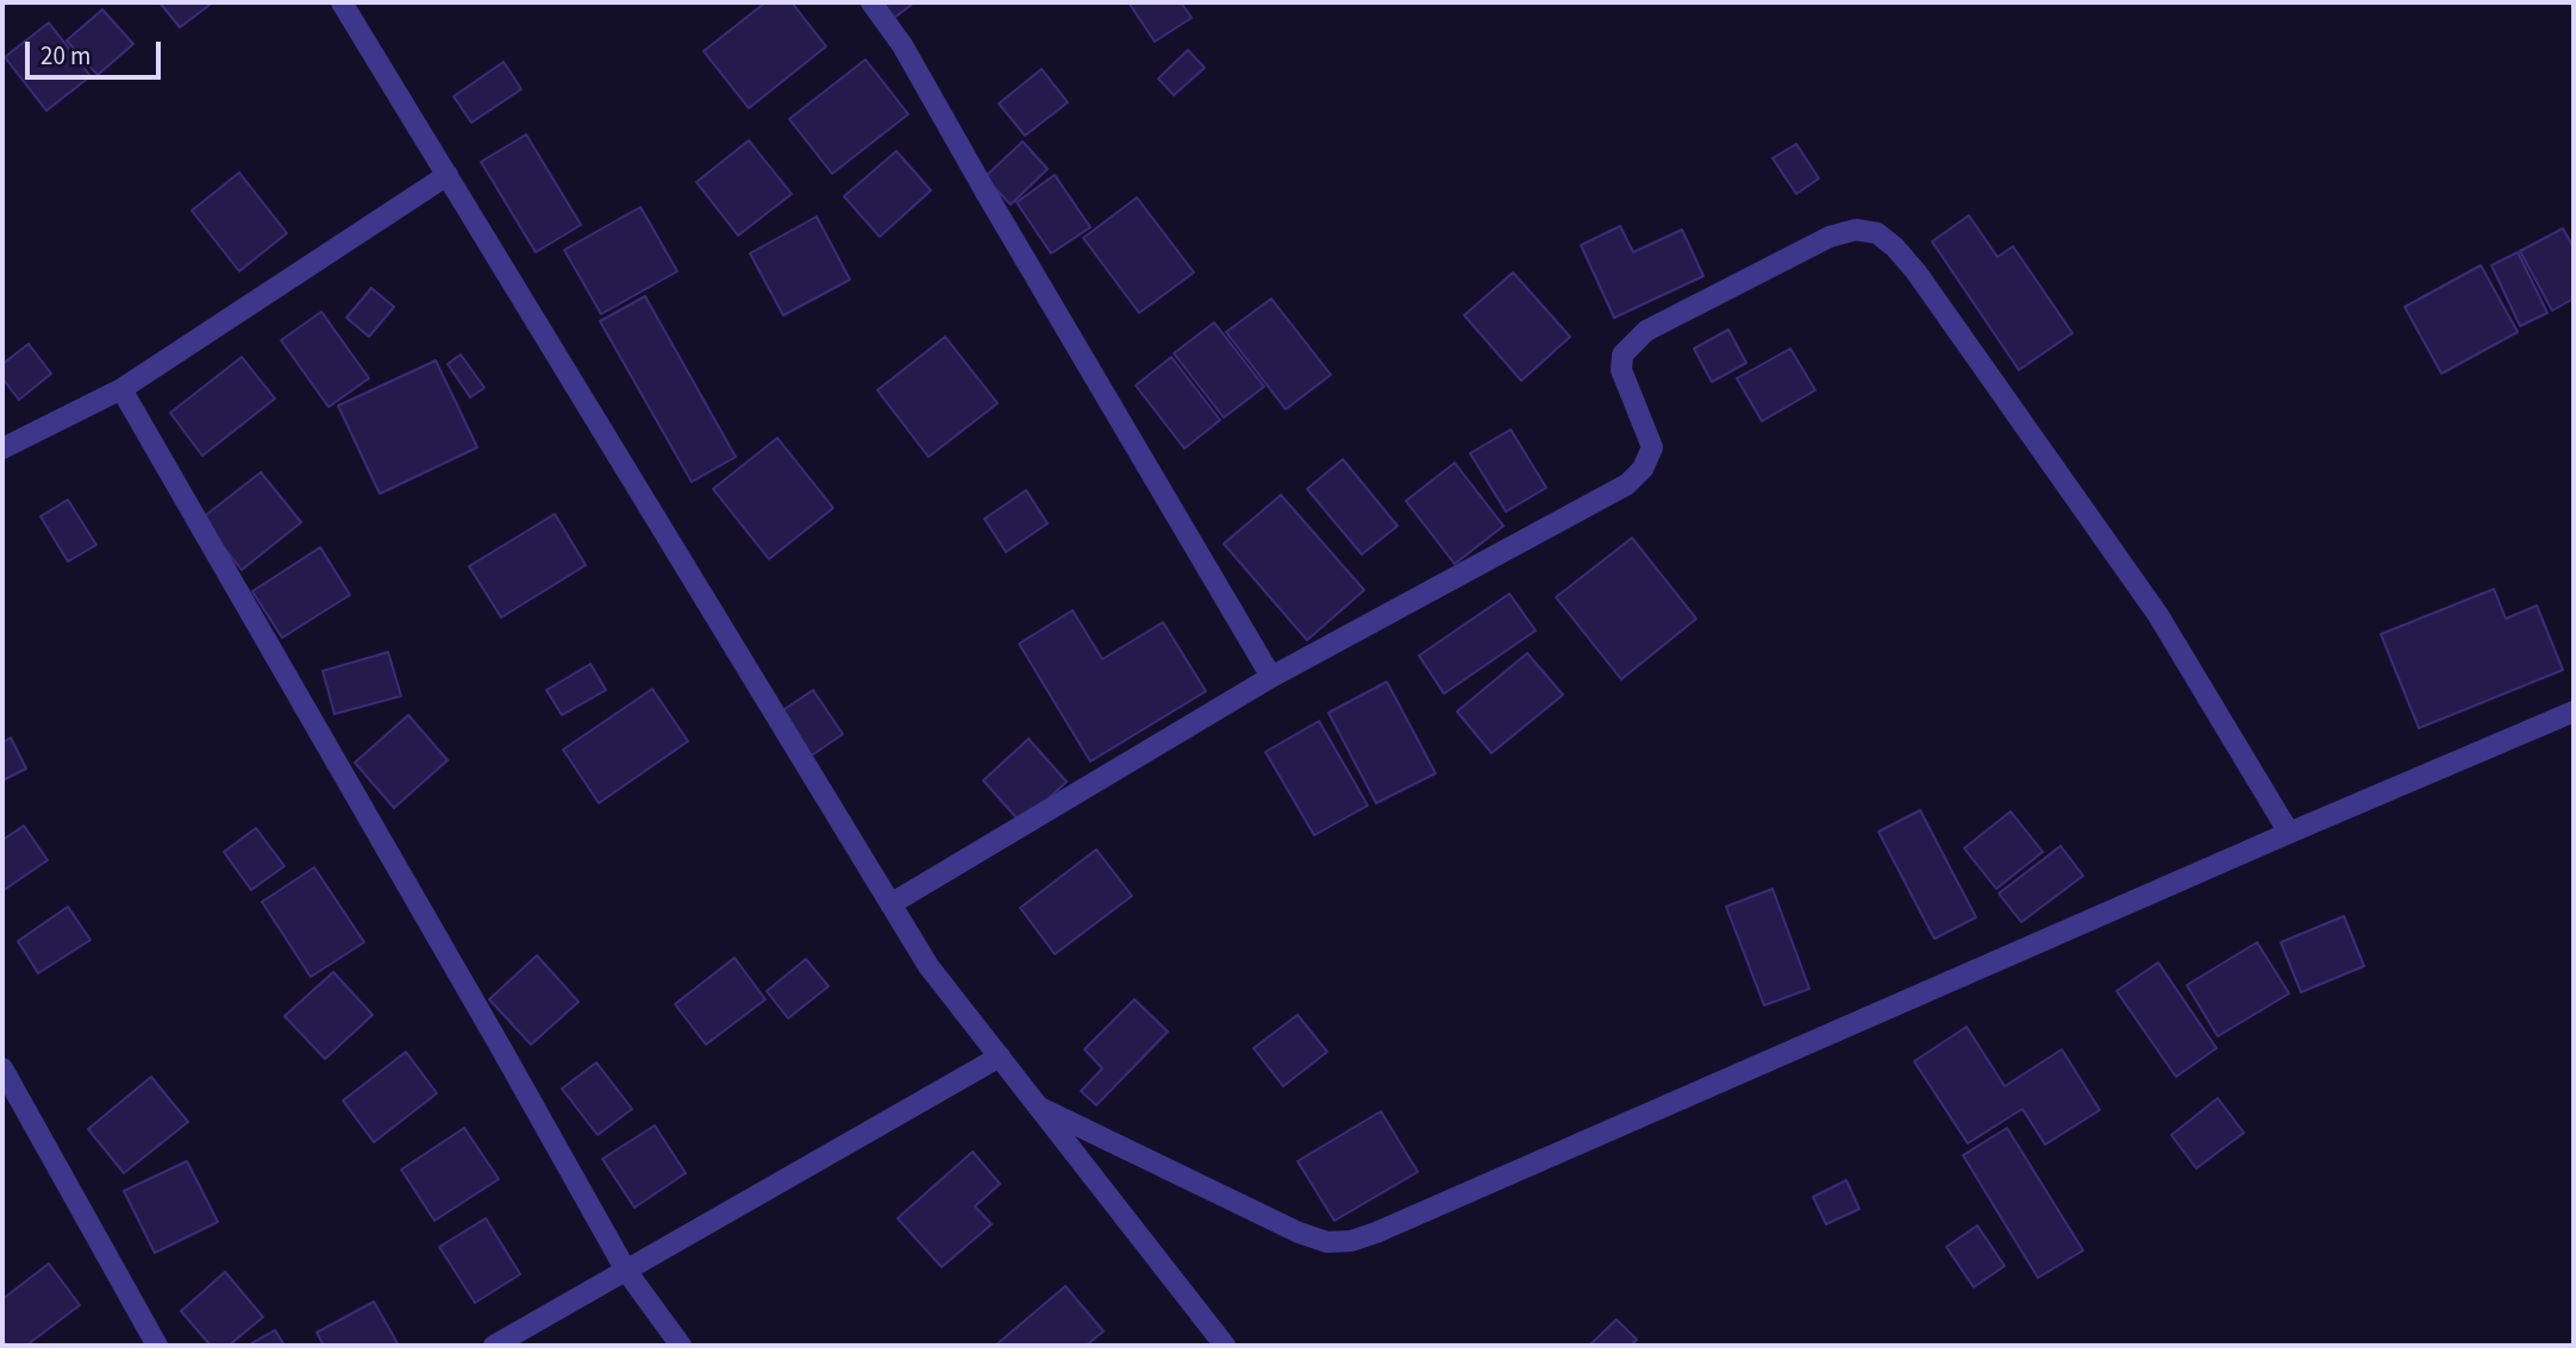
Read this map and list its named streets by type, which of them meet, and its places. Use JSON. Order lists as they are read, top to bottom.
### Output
{
  "scale_bar": "20 m"
}
